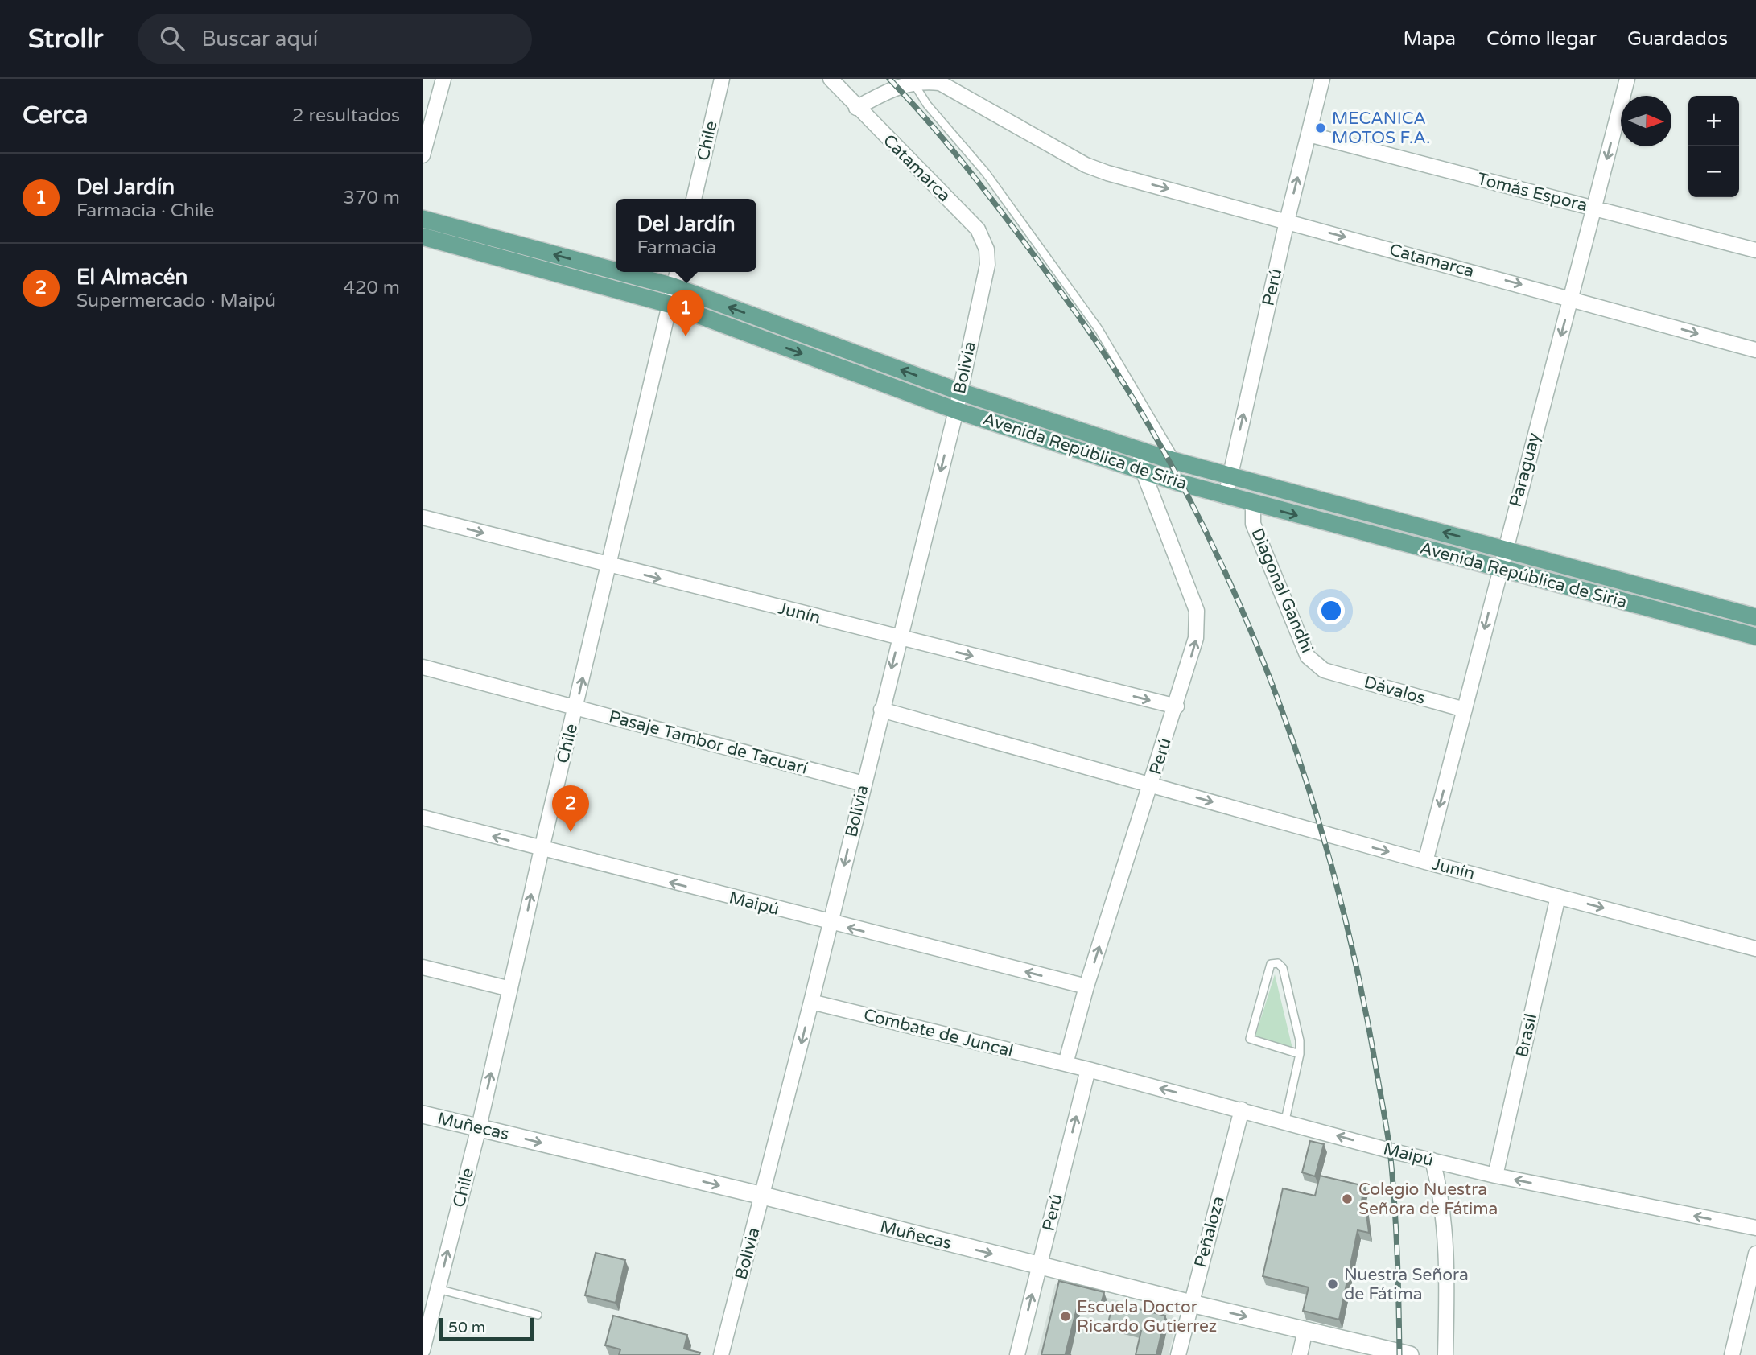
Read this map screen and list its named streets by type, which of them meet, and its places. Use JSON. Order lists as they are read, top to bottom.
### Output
{
  "streets": {
    "main road": ["Avenida República de Siria"],
    "street": [
      "Chile",
      "Catamarca",
      "Tomás Espora",
      "Perú",
      "Bolivia",
      "Paraguay",
      "Diagonal Gandhi",
      "Junín",
      "Dávalos",
      "Pasaje Tambor de Tacuarí",
      "Maipú",
      "Combate de Juncal",
      "Brasil",
      "Muñecas",
      "Peñaloza"
    ]
  },
  "crossings": [
    ["Chile", "Avenida República de Siria"],
    ["Chile", "Junín"],
    ["Chile", "Pasaje Tambor de Tacuarí"],
    ["Chile", "Maipú"],
    ["Chile", "Muñecas"],
    ["Catamarca", "Perú"],
    ["Catamarca", "Bolivia"],
    ["Catamarca", "Paraguay"],
    ["Tomás Espora", "Perú"],
    ["Tomás Espora", "Paraguay"],
    ["Perú", "Avenida República de Siria"],
    ["Perú", "Junín"],
    ["Perú", "Maipú"],
    ["Perú", "Combate de Juncal"],
    ["Perú", "Muñecas"],
    ["Bolivia", "Avenida República de Siria"],
    ["Bolivia", "Junín"],
    ["Bolivia", "Pasaje Tambor de Tacuarí"],
    ["Bolivia", "Maipú"],
    ["Bolivia", "Combate de Juncal"],
    ["Bolivia", "Muñecas"],
    ["Avenida República de Siria", "Paraguay"],
    ["Avenida República de Siria", "Diagonal Gandhi"],
    ["Paraguay", "Junín"],
    ["Paraguay", "Dávalos"],
    ["Diagonal Gandhi", "Dávalos"],
    ["Junín", "Brasil"],
    ["Maipú", "Combate de Juncal"],
    ["Maipú", "Brasil"],
    ["Maipú", "Peñaloza"],
    ["Muñecas", "Peñaloza"]
  ],
  "one_way": [
    "Chile",
    "Catamarca",
    "Perú",
    "Bolivia",
    "Paraguay",
    "Junín",
    "Maipú",
    "Muñecas"
  ],
  "places": [
    "MECANICA MOTOS F.A.",
    "Colegio Nuestra Señora de Fátima",
    "Nuestra Señora de Fátima",
    "Escuela Doctor Ricardo Gutierrez"
  ],
  "scale_bar": "50 m",
  "north": "right",
  "page": {
    "header": "Strollr",
    "search": "Buscar aquí",
    "nav": ["Mapa", "Cómo llegar", "Guardados"],
    "heading": ["Cerca", "2 resultados"],
    "map_buttons": ["+", "−"],
    "list": [
      {
        "mark": "1",
        "name": "Del Jardín",
        "note": "Farmacia · Chile",
        "value": "370 m"
      },
      {
        "mark": "2",
        "name": "El Almacén",
        "note": "Supermercado · Maipú",
        "value": "420 m"
      }
    ],
    "popup": ["Del Jardín", "Farmacia"],
    "pins": ["1", "2"],
    "scale": "50 m"
  }
}
